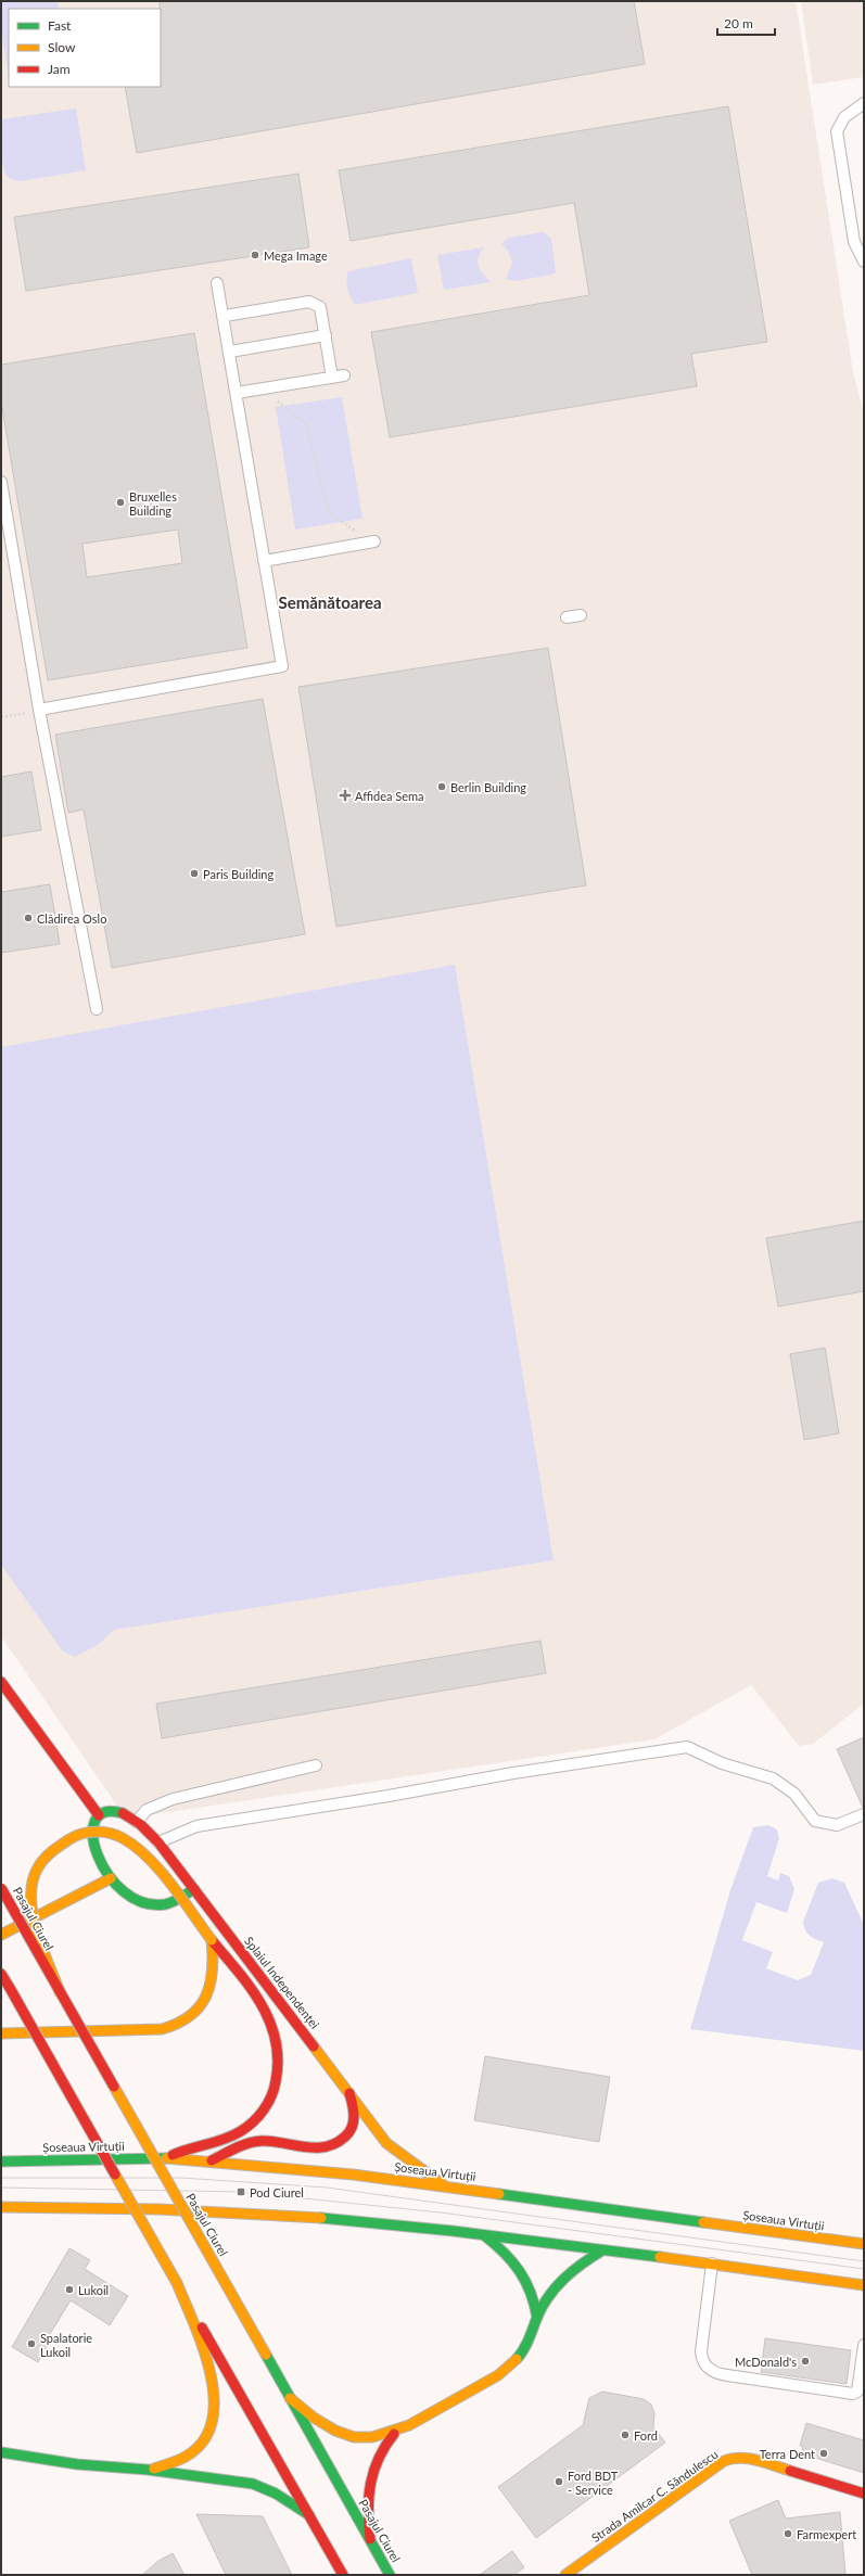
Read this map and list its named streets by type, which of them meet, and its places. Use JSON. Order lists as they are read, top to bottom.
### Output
{
  "streets": {
    "main road": [
      "Pasajul Ciurel",
      "Splaiul Independenței",
      "Șoseaua Virtuții",
      "Strada Amilcar C. Săndulescu"
    ]
  },
  "crossings": [
    ["Splaiul Independenței", "Șoseaua Virtuții"]
  ],
  "districts": ["Semănătoarea"],
  "places": {
    "other": [
      "Mega Image",
      "Bruxelles Building",
      "Berlin Building",
      "Paris Building",
      "Clădirea Oslo",
      "Lukoil",
      "Spalatorie Lukoil",
      "McDonald's",
      "Ford",
      "Terra Dent",
      "Ford BDT - Service",
      "Farmexpert"
    ],
    "health": ["Affidea Sema"],
    "transit": ["Pod Ciurel"]
  },
  "legend": ["Fast", "Slow", "Jam"],
  "scale_bar": "20 m"
}
